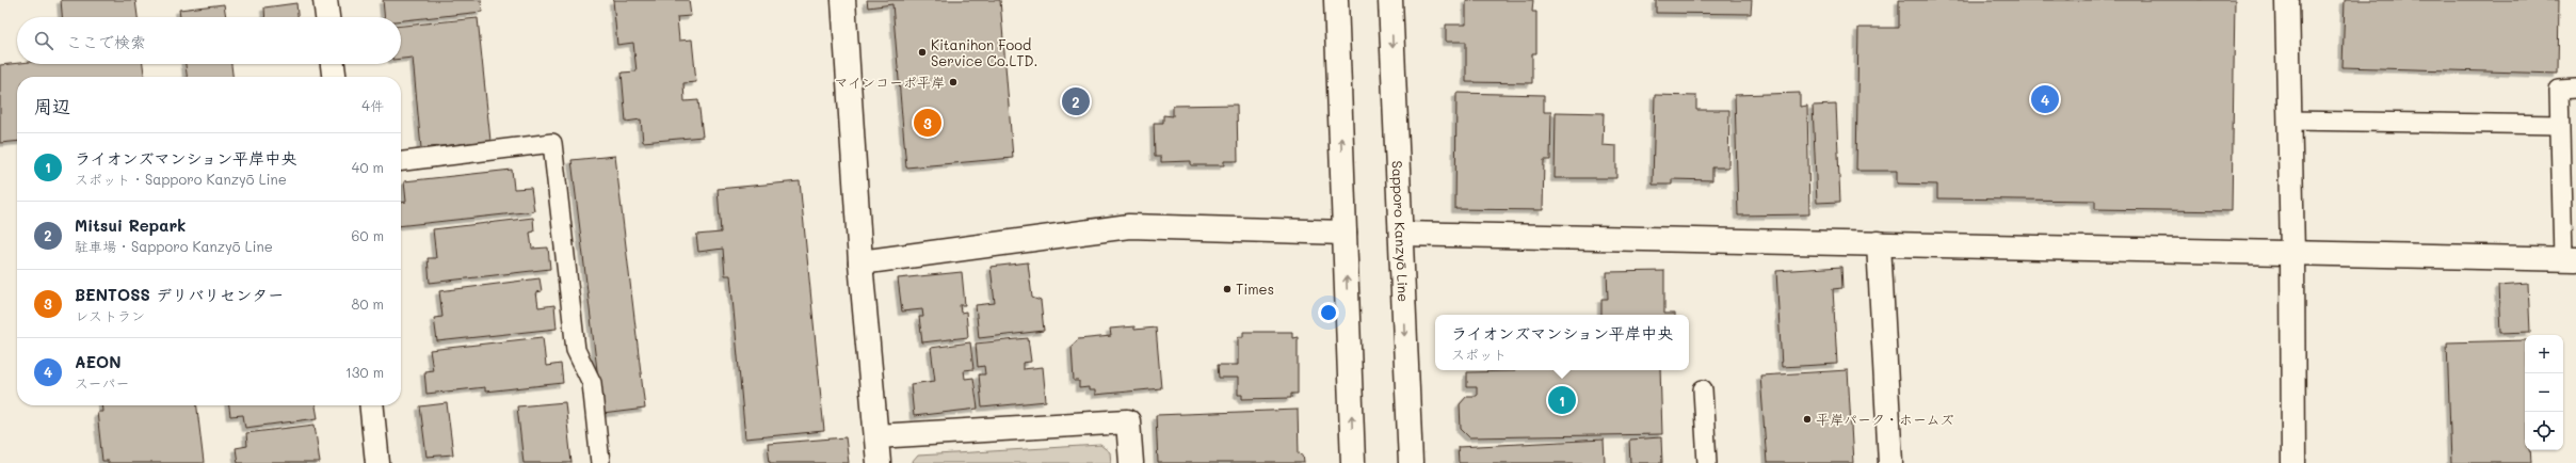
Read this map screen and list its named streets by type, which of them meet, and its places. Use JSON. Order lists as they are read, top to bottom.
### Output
{
  "streets": {
    "street": ["Sapporo Kanzyō Line"]
  },
  "places": [
    "Kitanihon Food Service Co.LTD.",
    "マインコーポ平岸",
    "Times",
    "平岸パーク・ホームズ"
  ],
  "page": {
    "search": "ここで検索",
    "heading": ["周辺", "4件"],
    "pins": [
      "4",
      "2",
      "3",
      "1"
    ],
    "list": [
      {
        "mark": "1",
        "name": "ライオンズマンション平岸中央",
        "note": "スポット · Sapporo Kanzyō Line",
        "value": "40 m"
      },
      {
        "mark": "2",
        "name": "Mitsui Repark",
        "note": "駐車場 · Sapporo Kanzyō Line",
        "value": "60 m"
      },
      {
        "mark": "3",
        "name": "BENTOSS デリバリセンター",
        "note": "レストラン",
        "value": "80 m"
      },
      {
        "mark": "4",
        "name": "AEON",
        "note": "スーパー",
        "value": "130 m"
      }
    ],
    "popup": ["ライオンズマンション平岸中央", "スポット"],
    "map_buttons": ["+", "−"]
  }
}
